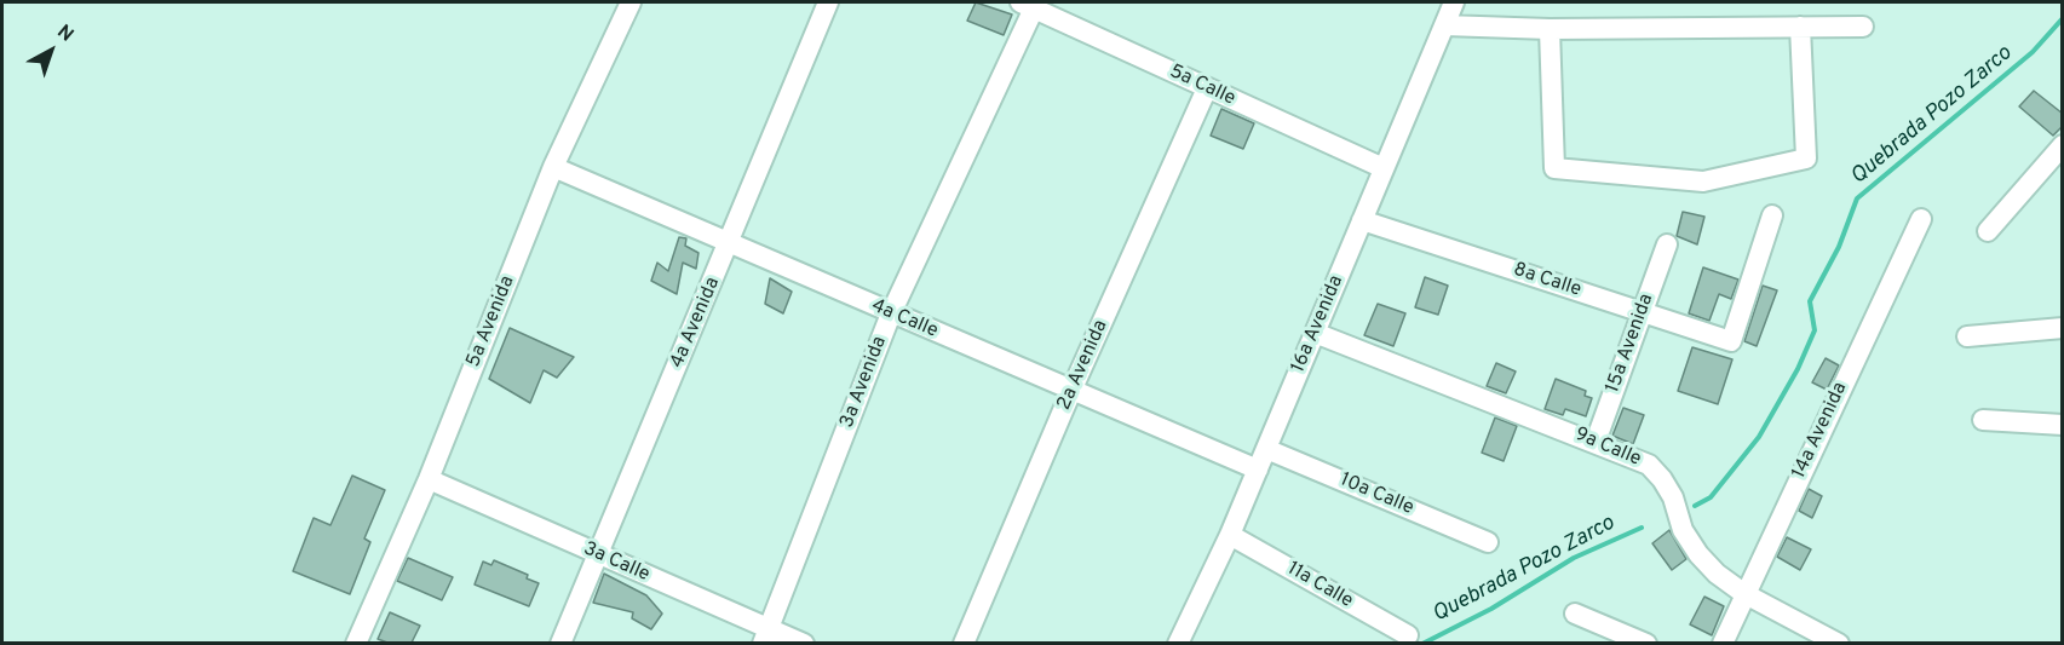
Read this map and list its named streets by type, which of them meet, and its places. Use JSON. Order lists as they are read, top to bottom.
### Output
{
  "streets": {
    "street": [
      "5a Calle",
      "8a Calle",
      "4a Calle",
      "5a Avenida",
      "4a Avenida",
      "16a Avenida",
      "15a Avenida",
      "2a Avenida",
      "3a Avenida",
      "14a Avenida",
      "9a Calle",
      "10a Calle",
      "3a Calle",
      "11a Calle"
    ]
  },
  "crossings": [
    ["5a Calle", "16a Avenida"],
    ["5a Calle", "2a Avenida"],
    ["5a Calle", "3a Avenida"],
    ["8a Calle", "16a Avenida"],
    ["8a Calle", "15a Avenida"],
    ["4a Calle", "5a Avenida"],
    ["4a Calle", "4a Avenida"],
    ["4a Calle", "16a Avenida"],
    ["4a Calle", "2a Avenida"],
    ["4a Calle", "3a Avenida"],
    ["5a Avenida", "3a Calle"],
    ["4a Avenida", "3a Calle"],
    ["16a Avenida", "9a Calle"],
    ["16a Avenida", "10a Calle"],
    ["16a Avenida", "11a Calle"],
    ["15a Avenida", "9a Calle"],
    ["3a Avenida", "3a Calle"],
    ["14a Avenida", "9a Calle"]
  ],
  "water": ["Quebrada Pozo Zarco"],
  "north": "top right"
}
